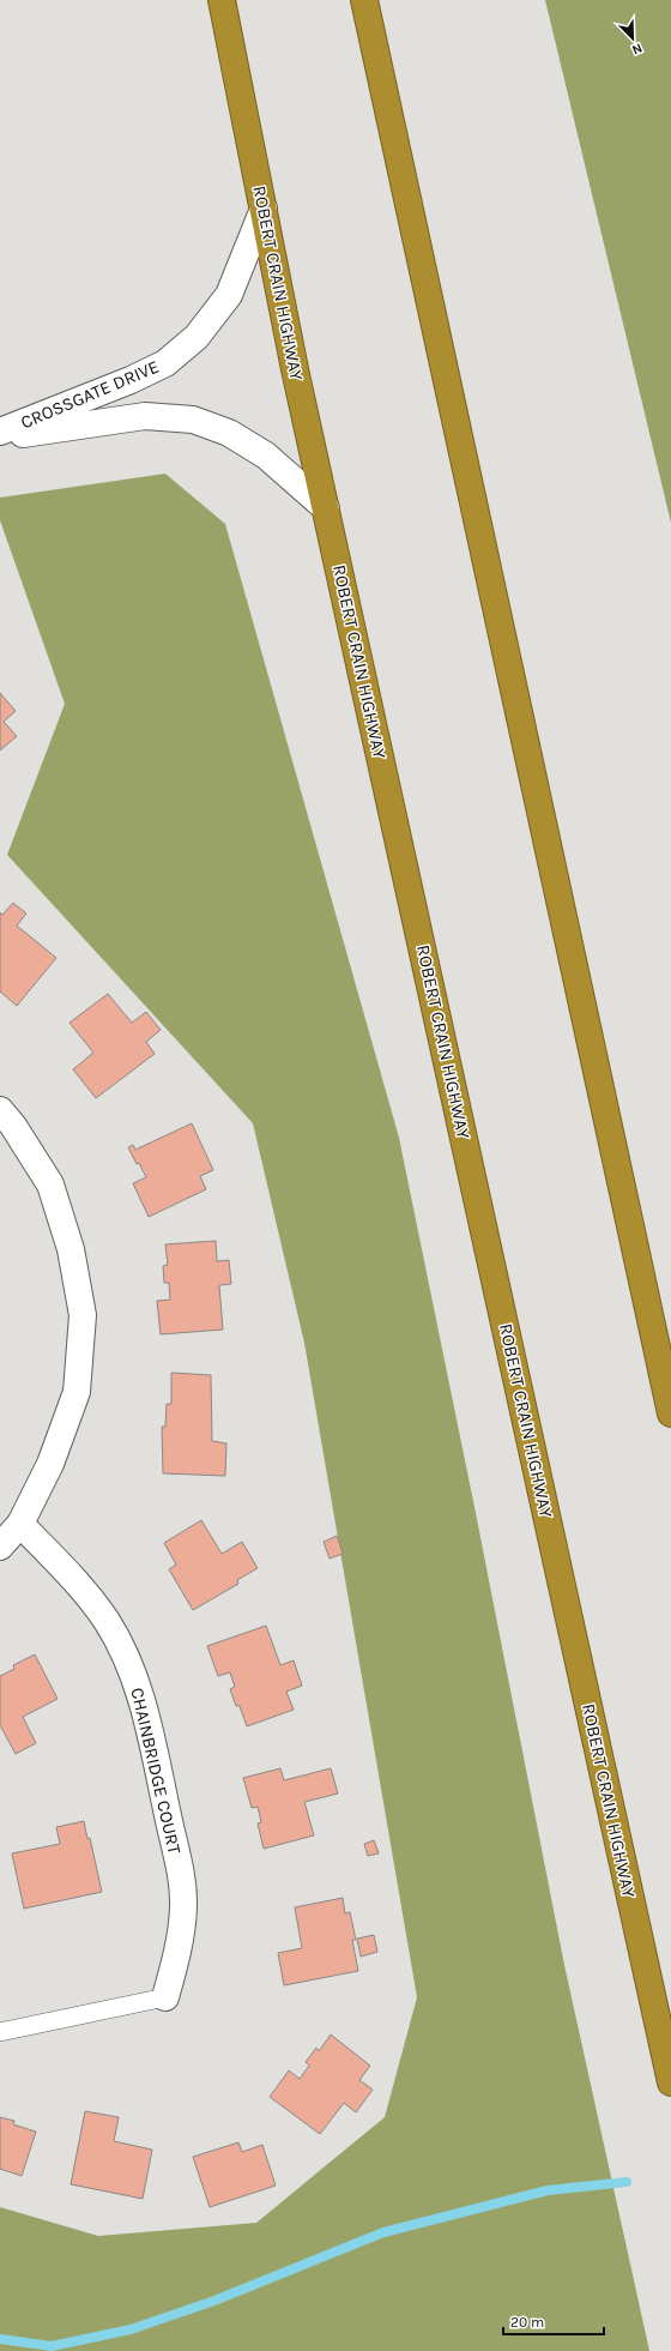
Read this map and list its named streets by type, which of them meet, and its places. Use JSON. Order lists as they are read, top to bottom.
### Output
{
  "streets": {
    "highway": ["ROBERT CRAIN HIGHWAY"],
    "street": ["CROSSGATE DRIVE", "CHAINBRIDGE COURT"]
  },
  "crossings": [
    ["ROBERT CRAIN HIGHWAY", "CROSSGATE DRIVE"]
  ],
  "scale_bar": "20 m",
  "north": "bottom right"
}
